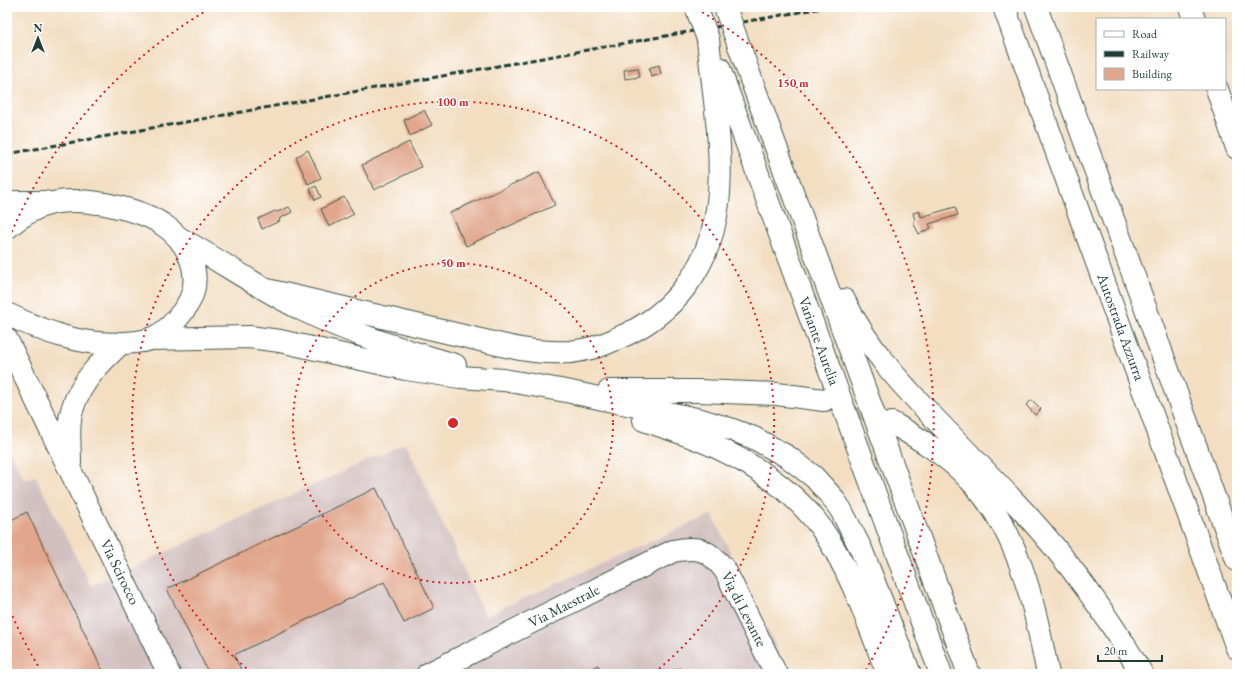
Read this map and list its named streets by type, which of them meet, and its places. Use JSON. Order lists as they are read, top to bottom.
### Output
{
  "streets": {
    "main road": [
      "Autostrada Azzurra",
      "Variante Aurelia",
      "Via Scirocco",
      "Via Maestrale",
      "Via di Levante"
    ]
  },
  "crossings": [
    ["Via Maestrale", "Via di Levante"]
  ],
  "legend": ["Road", "Railway", "Building"],
  "scale_bar": "20 m",
  "north": "top",
  "rings": ["150 m", "100 m", "50 m"]
}
